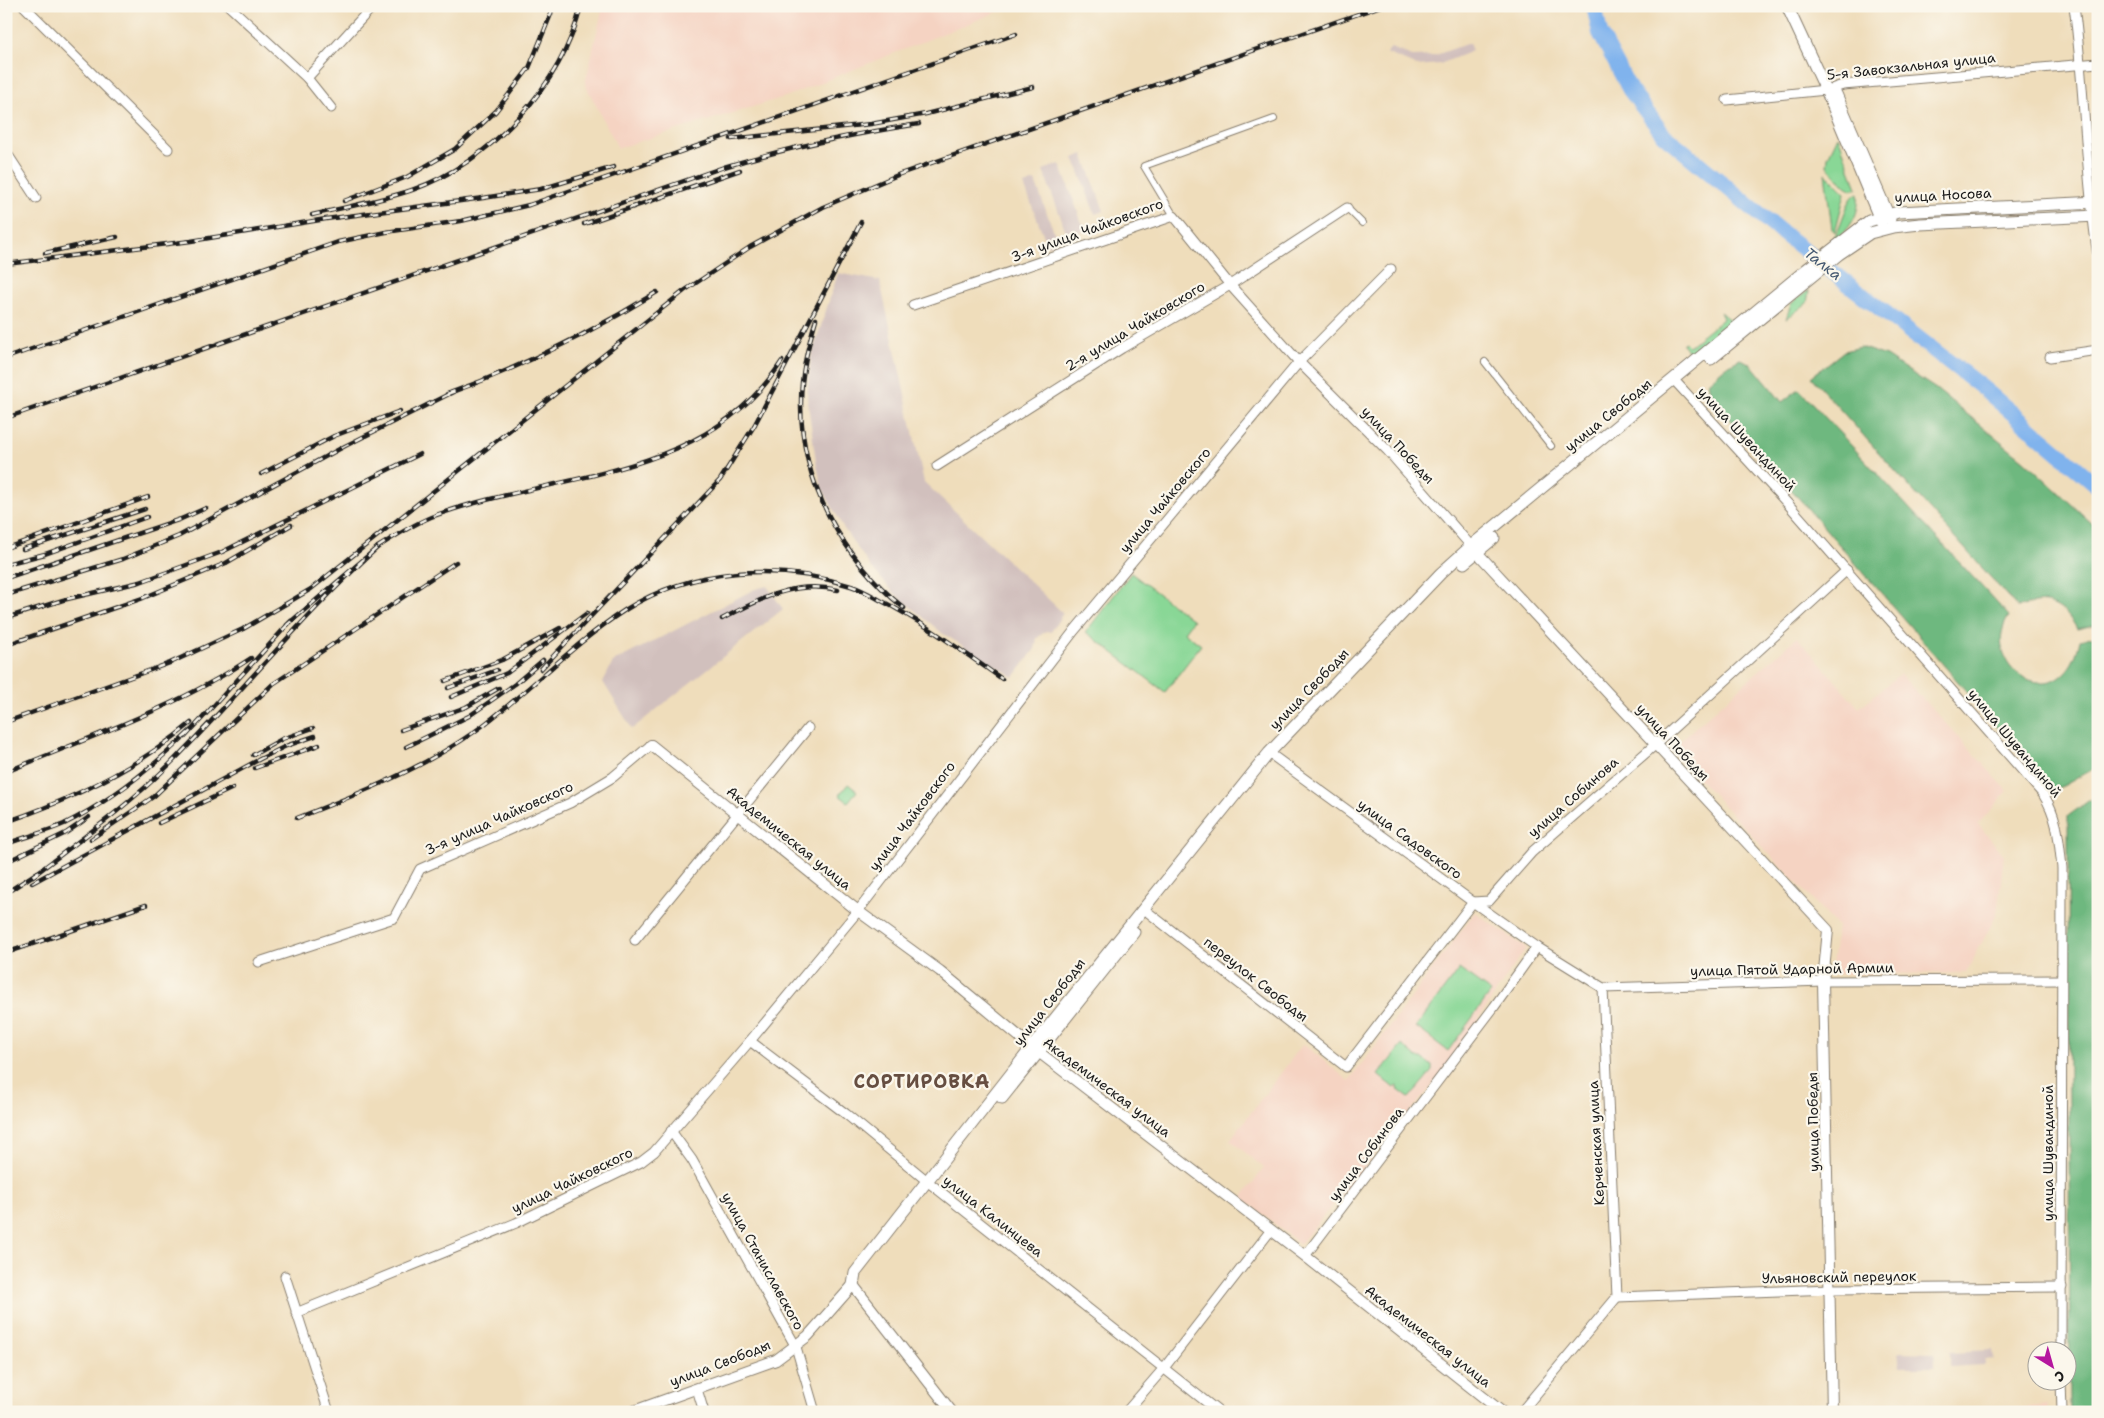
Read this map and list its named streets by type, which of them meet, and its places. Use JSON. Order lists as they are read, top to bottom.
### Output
{
  "streets": {
    "main road": ["улица Носова", "улица Свободы"],
    "street": [
      "5-я Завокзальная улица",
      "3-я улица Чайковского",
      "2-я улица Чайковского",
      "улица Шувандиной",
      "улица Победы",
      "улица Чайковского",
      "улица Собинова",
      "Академическая улица",
      "улица Садовского",
      "улица Пятой Ударной Армии",
      "переулок Свободы",
      "Керченская улица",
      "улица Калинцева",
      "улица Станиславского",
      "Ульяновский переулок"
    ]
  },
  "crossings": [
    ["улица Носова", "улица Свободы"],
    ["3-я улица Чайковского", "улица Победы"],
    ["3-я улица Чайковского", "Академическая улица"],
    ["2-я улица Чайковского", "улица Победы"],
    ["улица Свободы", "улица Шувандиной"],
    ["улица Свободы", "улица Победы"],
    ["улица Свободы", "Академическая улица"],
    ["улица Свободы", "улица Садовского"],
    ["улица Свободы", "переулок Свободы"],
    ["улица Свободы", "улица Калинцева"],
    ["улица Свободы", "улица Станиславского"],
    ["улица Шувандиной", "улица Собинова"],
    ["улица Шувандиной", "улица Пятой Ударной Армии"],
    ["улица Шувандиной", "Ульяновский переулок"],
    ["улица Победы", "улица Чайковского"],
    ["улица Победы", "улица Собинова"],
    ["улица Победы", "улица Пятой Ударной Армии"],
    ["улица Победы", "Ульяновский переулок"],
    ["улица Чайковского", "Академическая улица"],
    ["улица Чайковского", "улица Калинцева"],
    ["улица Чайковского", "улица Станиславского"],
    ["улица Собинова", "Академическая улица"],
    ["улица Собинова", "улица Садовского"],
    ["улица Собинова", "переулок Свободы"],
    ["улица Садовского", "переулок Свободы"],
    ["улица Пятой Ударной Армии", "Керченская улица"],
    ["Керченская улица", "Ульяновский переулок"]
  ],
  "districts": ["СОРТИРОВКА"],
  "water": ["Талка"],
  "north": "bottom right"
}
